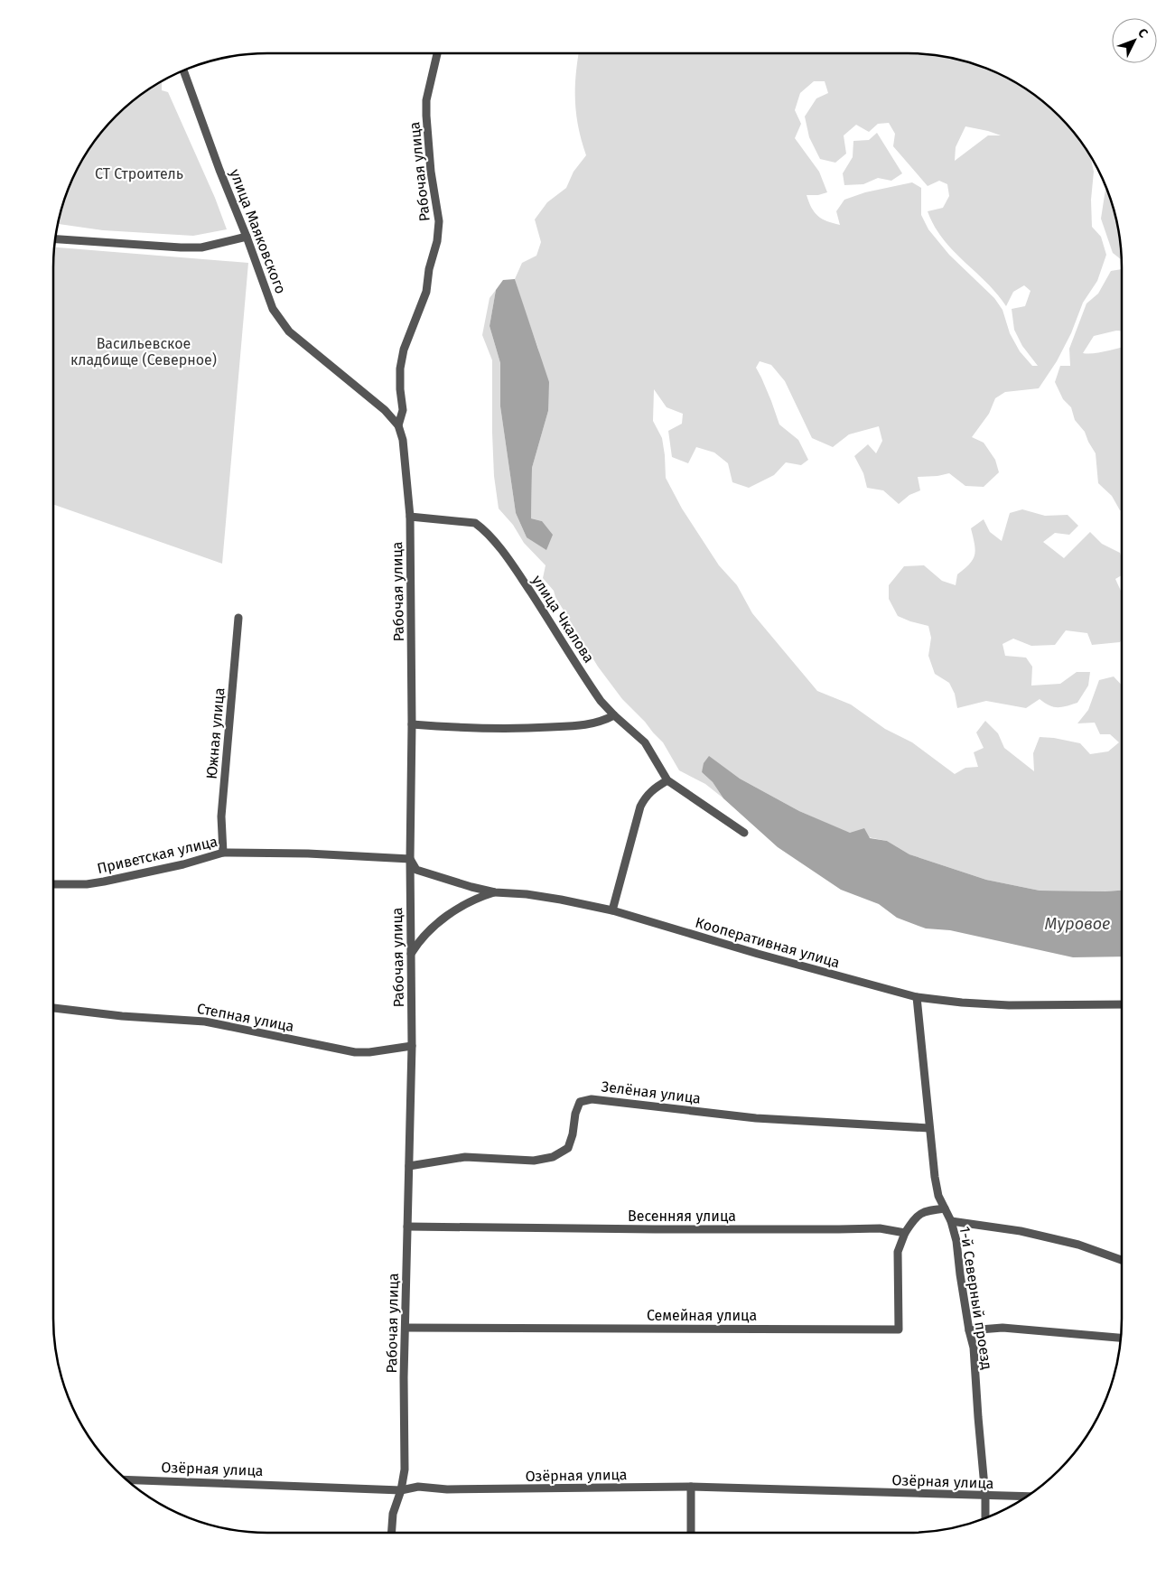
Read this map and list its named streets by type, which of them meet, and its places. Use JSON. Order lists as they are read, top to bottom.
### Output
{
  "streets": {
    "street": [
      "Рабочая улица",
      "улица Маяковского",
      "улица Чкалова",
      "Южная улица",
      "Приветская улица",
      "Кооперативная улица",
      "Степная улица",
      "Зелёная улица",
      "Весенняя улица",
      "1-й Северный проезд",
      "Семейная улица",
      "Озёрная улица"
    ]
  },
  "crossings": [
    ["Рабочая улица", "улица Маяковского"],
    ["Рабочая улица", "улица Чкалова"],
    ["Рабочая улица", "Приветская улица"],
    ["Рабочая улица", "Кооперативная улица"],
    ["Рабочая улица", "Степная улица"],
    ["Рабочая улица", "Зелёная улица"],
    ["Рабочая улица", "Весенняя улица"],
    ["Рабочая улица", "Семейная улица"],
    ["Рабочая улица", "Озёрная улица"],
    ["Южная улица", "Приветская улица"],
    ["Приветская улица", "Кооперативная улица"],
    ["Кооперативная улица", "1-й Северный проезд"],
    ["Зелёная улица", "1-й Северный проезд"],
    ["Весенняя улица", "Семейная улица"],
    ["1-й Северный проезд", "Озёрная улица"]
  ],
  "water": ["Муровое"],
  "parks": ["СТ Строитель", "Васильевское кладбище (Северное)"],
  "north": "top right"
}
